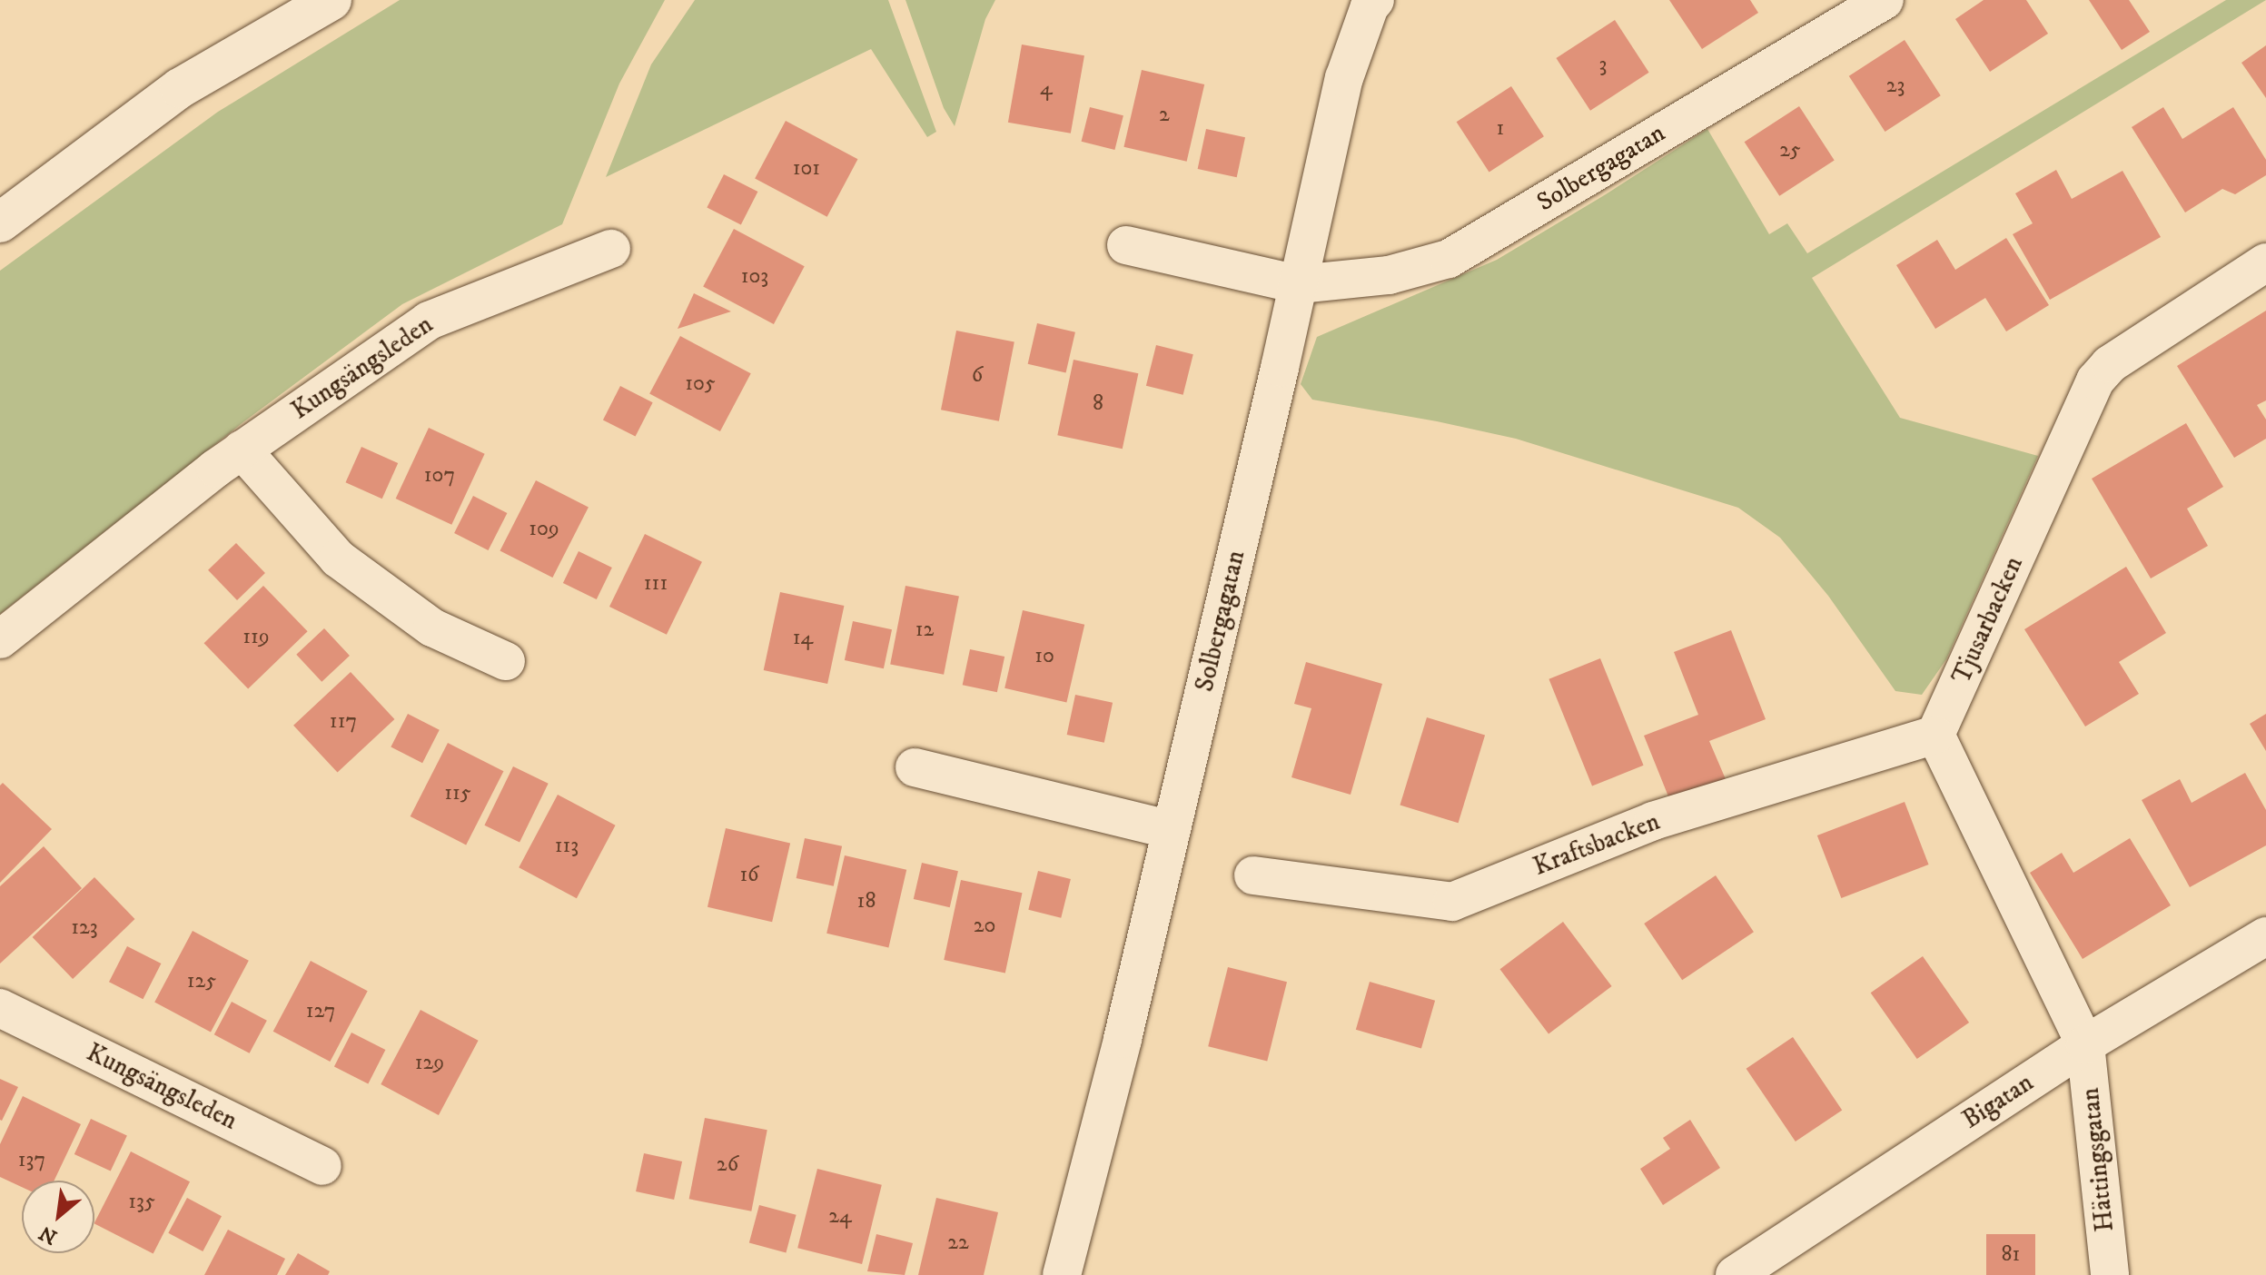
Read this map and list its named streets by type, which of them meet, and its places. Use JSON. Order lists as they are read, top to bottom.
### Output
{
  "streets": {
    "street": [
      "Solbergagatan",
      "Kungsängsleden",
      "Tjusarbacken",
      "Kraftsbacken",
      "Bigatan",
      "Hättingsgatan"
    ]
  },
  "crossings": [
    ["Tjusarbacken", "Kraftsbacken"],
    ["Bigatan", "Hättingsgatan"]
  ],
  "house_numbers": [
    "3",
    "23",
    "4",
    "2",
    "1",
    "25",
    "101",
    "103",
    "6",
    "105",
    "8",
    "107",
    "109",
    "111",
    "12",
    "119",
    "14",
    "10",
    "117",
    "115",
    "113",
    "16",
    "18",
    "20",
    "123",
    "125",
    "127",
    "129",
    "137",
    "26",
    "135",
    "24",
    "22",
    "81"
  ],
  "north": "bottom left"
}
